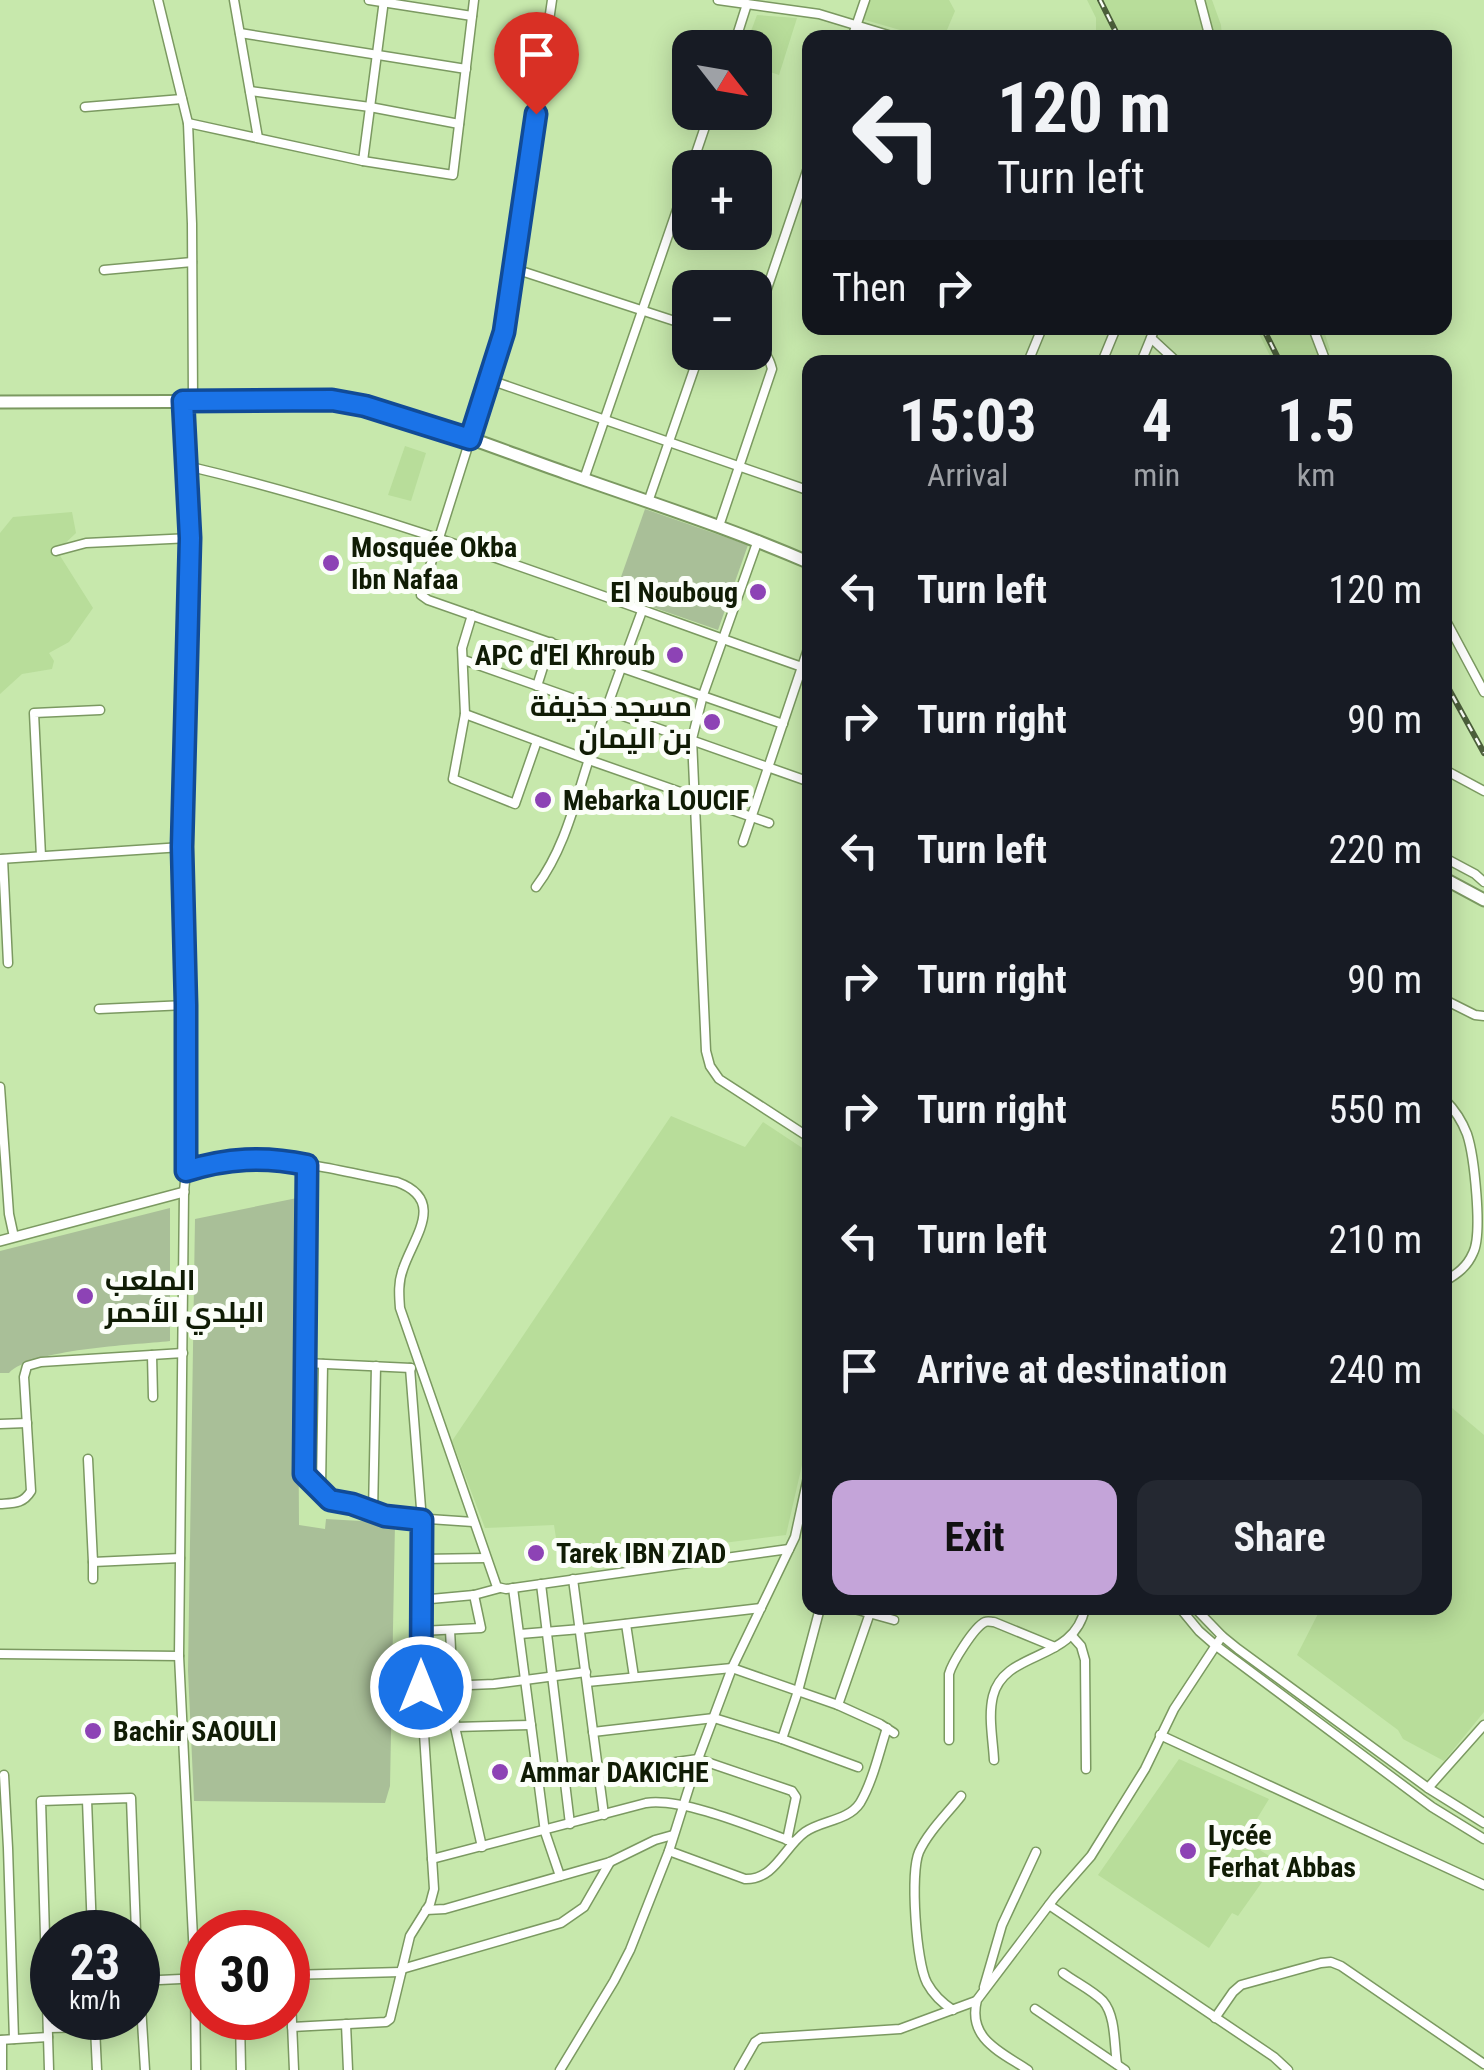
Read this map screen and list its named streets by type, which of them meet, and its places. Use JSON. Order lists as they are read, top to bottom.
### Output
{
  "places": [
    "Mosquée Okba Ibn Nafaa",
    "El Nouboug",
    "APC d'El Khroub",
    "مسجد حذيفة بن اليمان",
    "Mebarka LOUCIF",
    "الملعب البلدي الأحمر",
    "Tarek IBN ZIAD",
    "Bachir SAOULI",
    "Ammar DAKICHE",
    "Lycée Ferhat Abbas"
  ],
  "north": "bottom right",
  "page": {
    "map_buttons": ["+", "−"],
    "turn": ["120 m", "Turn left"],
    "then": "Then",
    "eta": [
      "15:03",
      "Arrival",
      "4",
      "min",
      "1.5",
      "km"
    ],
    "list": [
      {
        "name": "Turn left",
        "value": "120 m"
      },
      {
        "name": "Turn right",
        "value": "90 m"
      },
      {
        "name": "Turn left",
        "value": "220 m"
      },
      {
        "name": "Turn right",
        "value": "90 m"
      },
      {
        "name": "Turn right",
        "value": "550 m"
      },
      {
        "name": "Turn left",
        "value": "210 m"
      },
      {
        "name": "Arrive at destination",
        "value": "240 m"
      }
    ],
    "buttons": ["Exit", "Share"],
    "speed": "23 km/h",
    "limit": "30"
  }
}
